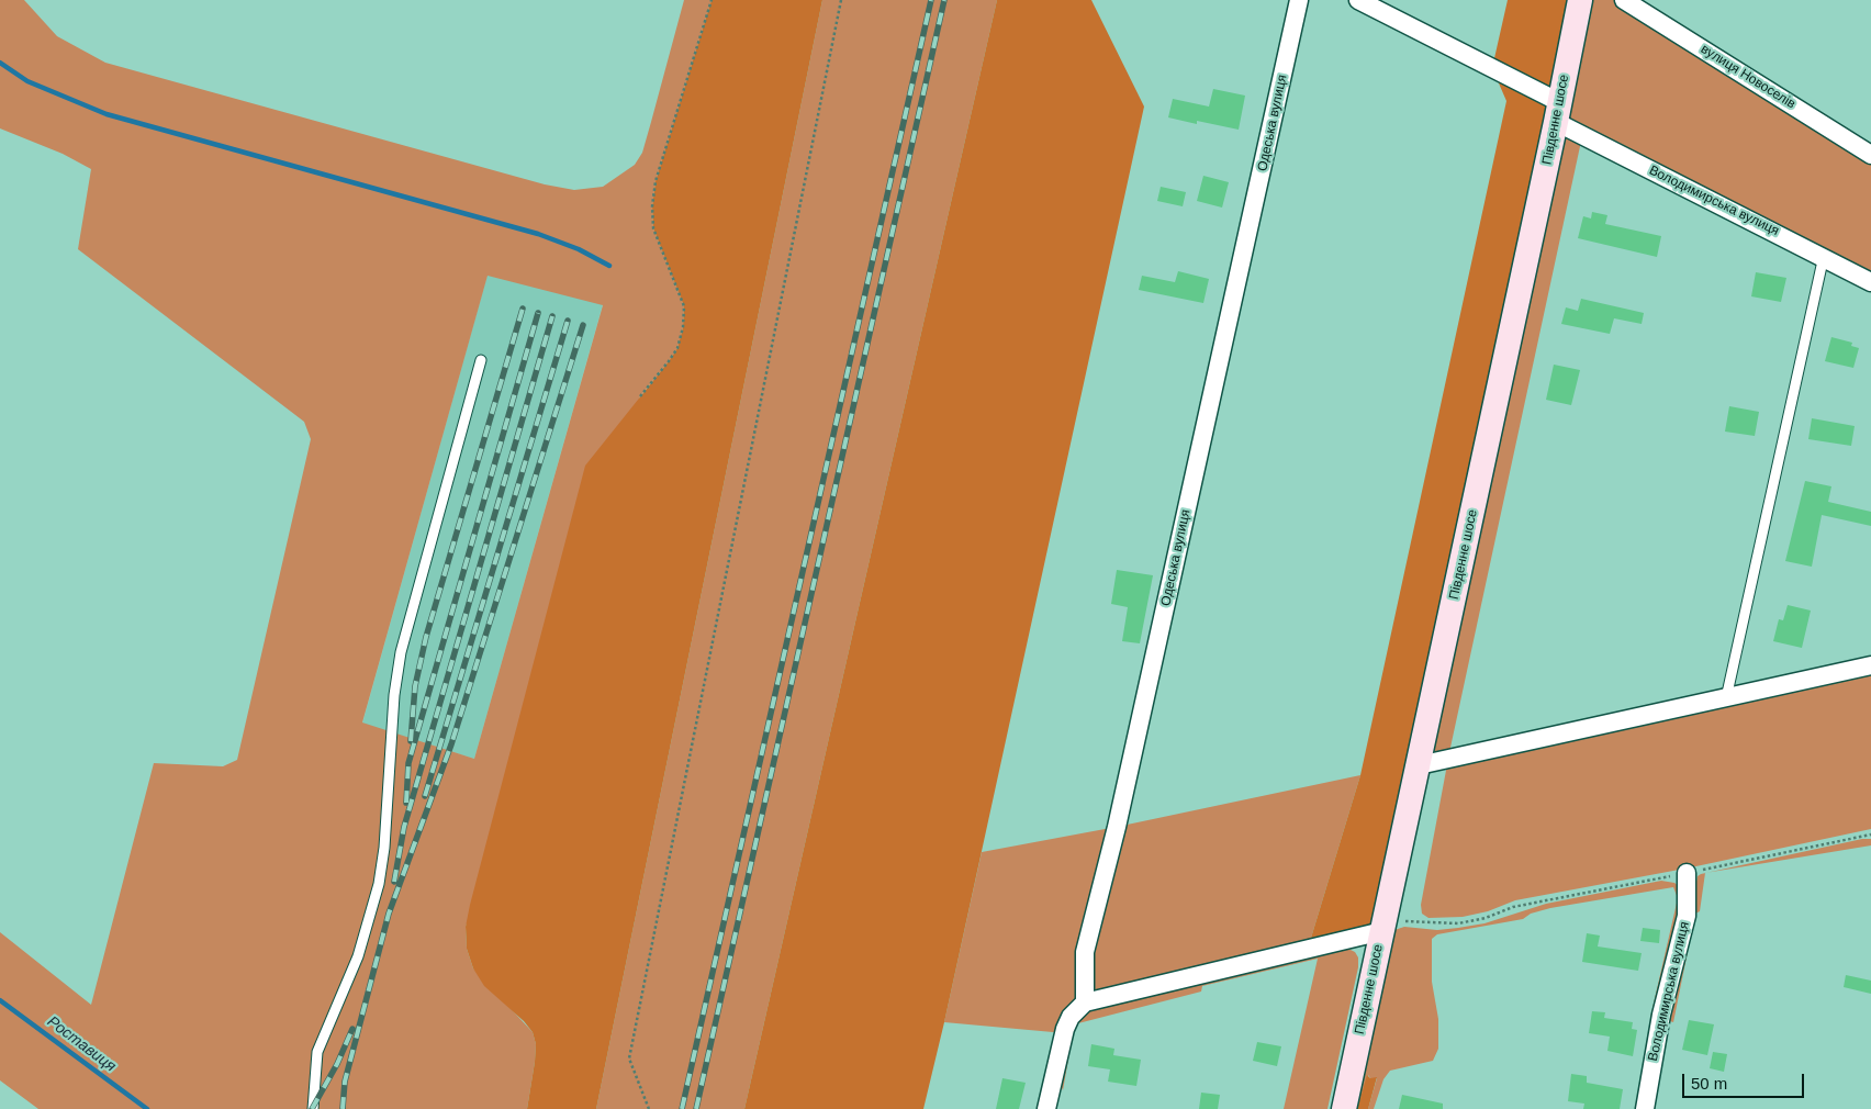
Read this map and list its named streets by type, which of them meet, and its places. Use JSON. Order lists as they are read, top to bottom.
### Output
{
  "streets": {
    "street": [
      "вулиця Новоселів",
      "Південне шосе",
      "Одеська вулиця",
      "Володимирська вулиця"
    ]
  },
  "crossings": [
    ["Південне шосе", "Володимирська вулиця"]
  ],
  "water": ["Роставиця"],
  "scale_bar": "50 m"
}
